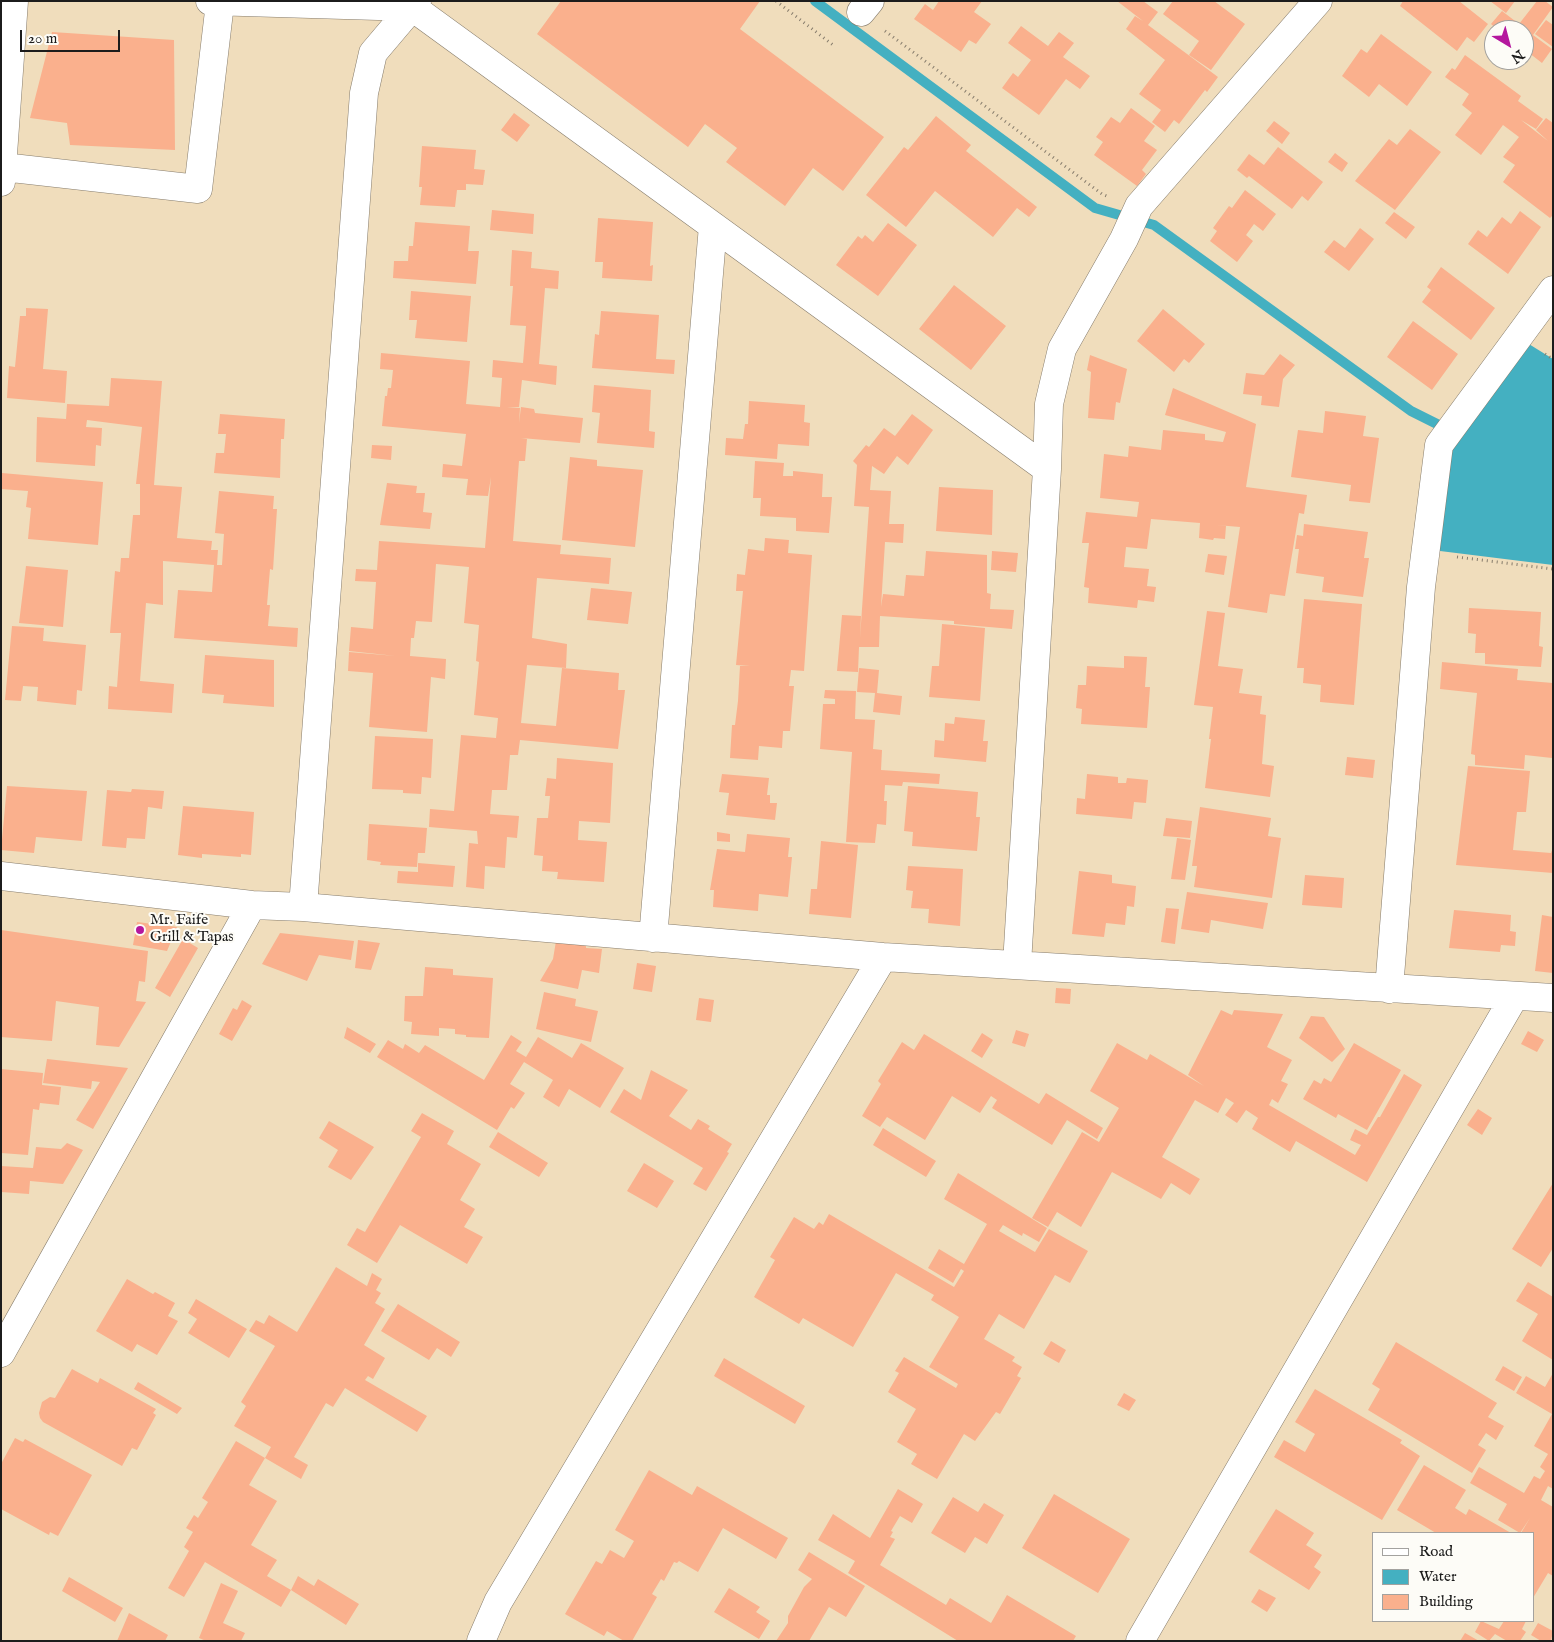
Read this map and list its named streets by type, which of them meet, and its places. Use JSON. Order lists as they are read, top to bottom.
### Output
{
  "places": ["Mr. Faife Grill & Tapas"],
  "legend": ["Road", "Water", "Building"],
  "scale_bar": "20 m",
  "north": "bottom right"
}
